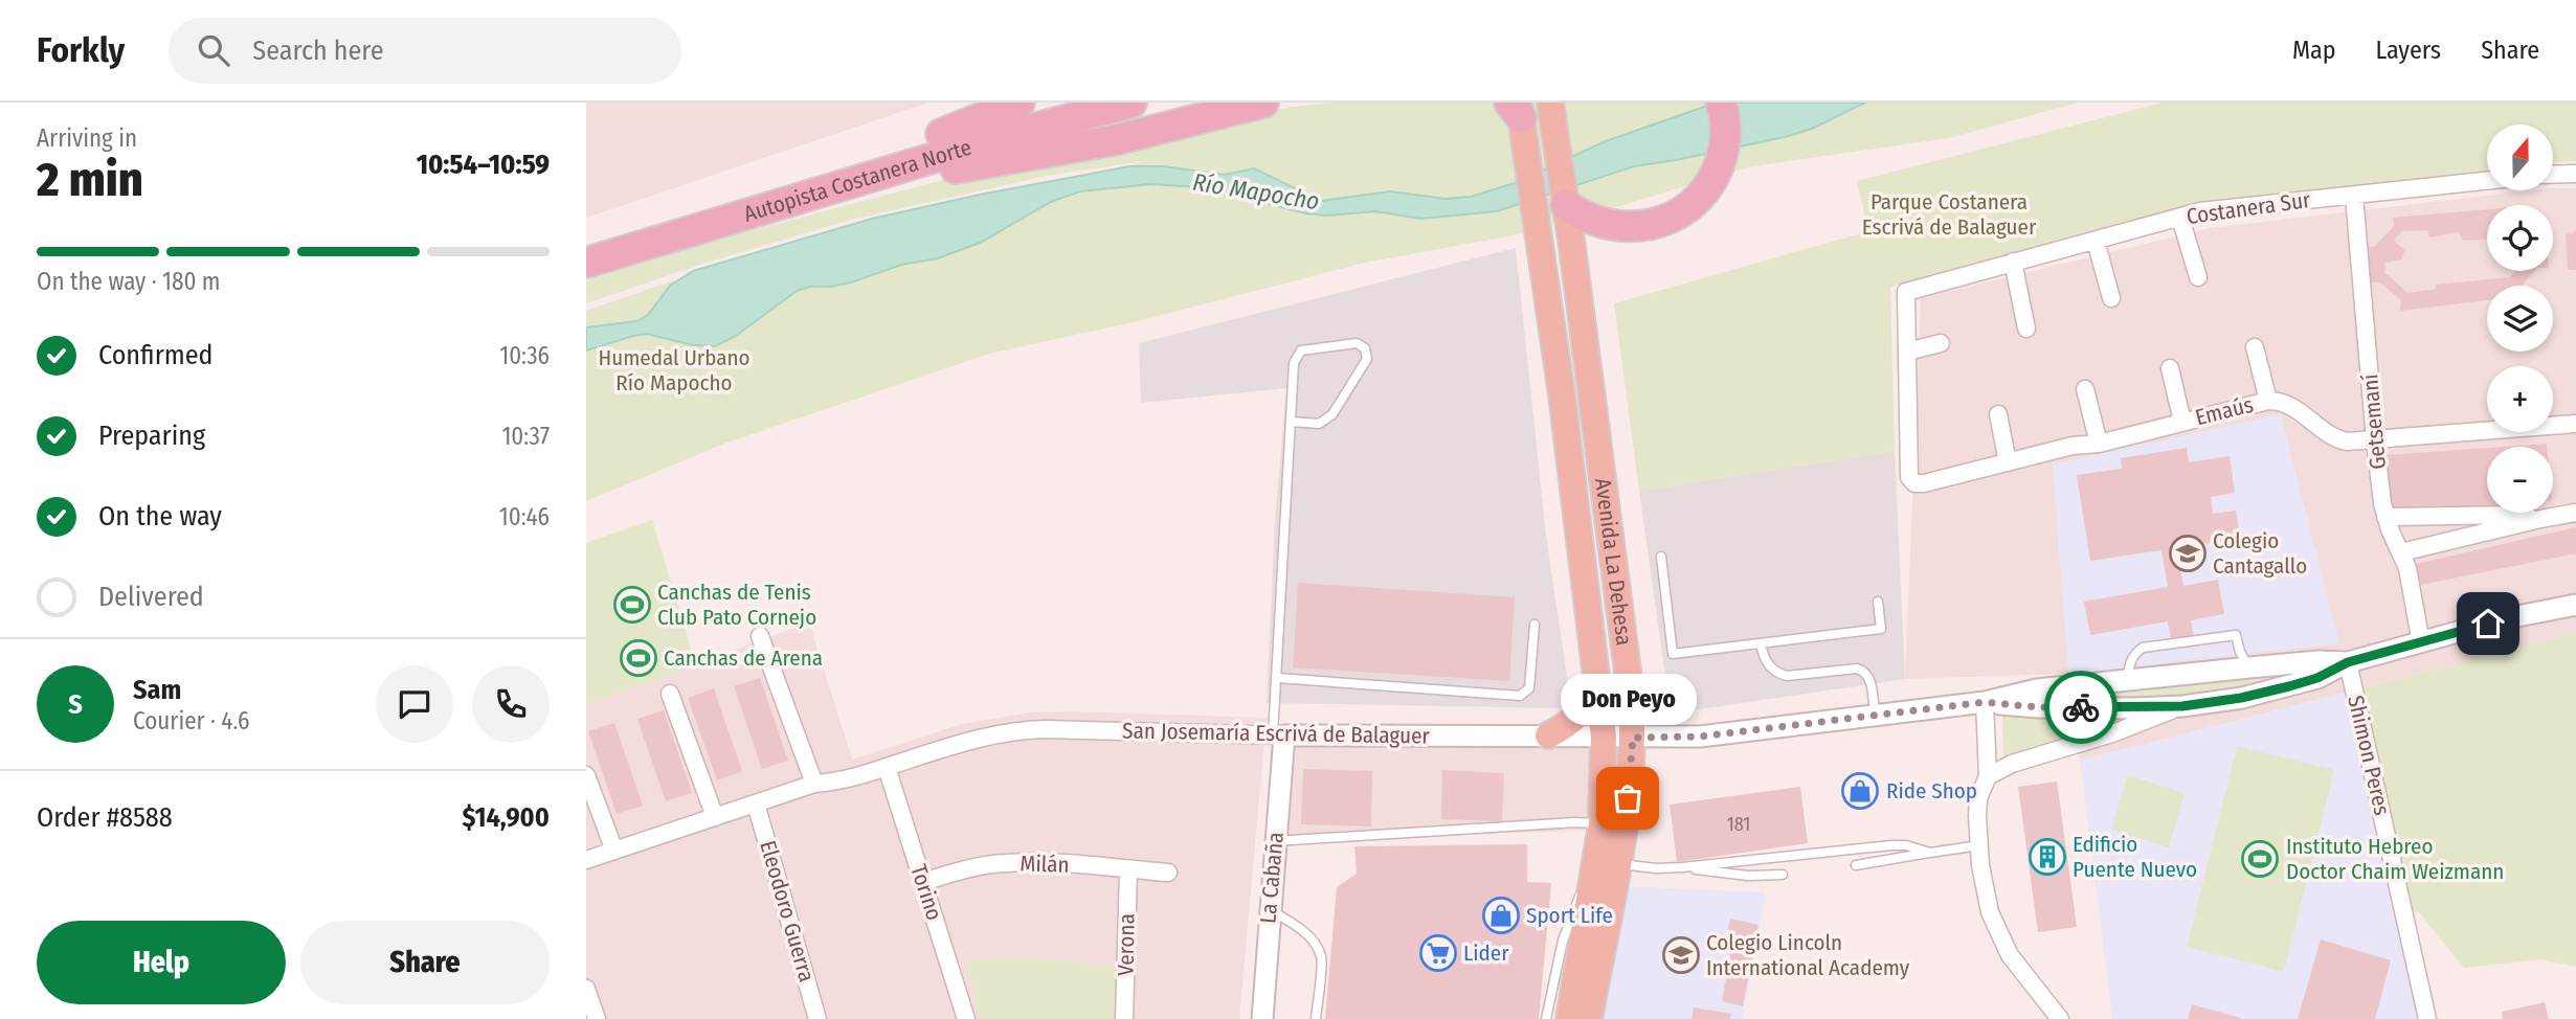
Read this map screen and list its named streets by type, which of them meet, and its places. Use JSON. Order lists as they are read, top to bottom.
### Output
{
  "streets": {
    "highway": ["Autopista Costanera Norte"],
    "main road": ["Avenida La Dehesa"],
    "street": [
      "Costanera Sur",
      "Emaús",
      "Getsemaní",
      "San Josemaría Escrivá de Balaguer",
      "Shimon Peres",
      "Milán",
      "La Cabaña",
      "Torino",
      "Eleodoro Guerra",
      "Verona"
    ]
  },
  "crossings": [
    ["Costanera Sur", "Emaús"],
    ["Costanera Sur", "Getsemaní"],
    ["Emaús", "Getsemaní"],
    ["Getsemaní", "San Josemaría Escrivá de Balaguer"],
    ["Avenida La Dehesa", "San Josemaría Escrivá de Balaguer"],
    ["San Josemaría Escrivá de Balaguer", "Shimon Peres"],
    ["San Josemaría Escrivá de Balaguer", "La Cabaña"],
    ["San Josemaría Escrivá de Balaguer", "Torino"],
    ["San Josemaría Escrivá de Balaguer", "Eleodoro Guerra"],
    ["Milán", "Torino"],
    ["Milán", "Verona"]
  ],
  "water": ["Río Mapocho"],
  "parks": ["Parque Costanera Escrivá de Balaguer", "Humedal Urbano Río Mapocho"],
  "places": {
    "school or university": ["Colegio Cantagallo", "Colegio Lincoln International Academy"],
    "sports": ["Canchas de Tenis Club Pato Cornejo", "Canchas de Arena", "Instituto Hebreo Doctor Chaim Weizmann"],
    "shop": ["Ride Shop", "Sport Life"],
    "other": ["Don Peyo"],
    "building": ["Edificio Puente Nuevo"],
    "supermarket": ["Lider"]
  },
  "house_numbers": ["181"],
  "north": "top",
  "page": {
    "header": "Forkly",
    "search": "Search here",
    "nav": ["Map", "Layers", "Share"],
    "heading": ["2 min", "Arriving in", "10:54–10:59"],
    "panel": [
      "Sam",
      "Courier · 4.6",
      "Order #8588",
      "$14,900"
    ],
    "map_buttons": ["+", "−"],
    "bar": "On the way · 180 m",
    "list": [
      ["Confirmed", "10:36"],
      ["Preparing", "10:37"],
      ["On the way", "10:46"],
      "Delivered"
    ],
    "round": "S",
    "bubble": "Don Peyo",
    "buttons": ["Help", "Share"]
  }
}
